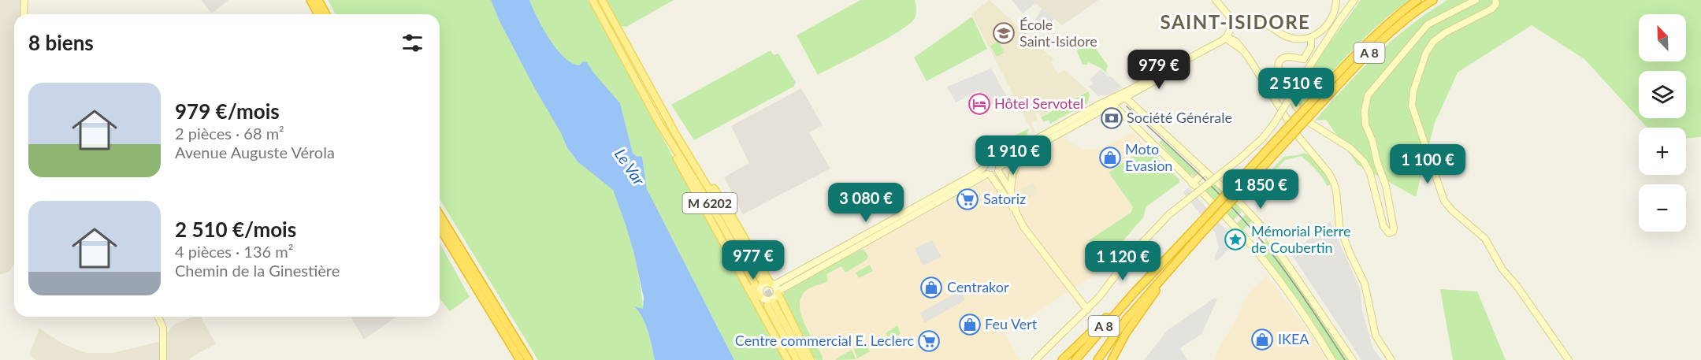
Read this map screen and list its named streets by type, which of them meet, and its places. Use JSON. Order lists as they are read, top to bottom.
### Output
{
  "streets": {
    "highway": ["A 8"],
    "main road": ["M 6202"]
  },
  "districts": ["SAINT-ISIDORE"],
  "water": ["Le Var"],
  "places": {
    "school or university": ["École Saint-Isidore"],
    "hotel": ["Hôtel Servotel"],
    "bank": ["Société Générale"],
    "shop": [
      "Moto Evasion",
      "Centrakor",
      "Feu Vert",
      "IKEA"
    ],
    "supermarket": ["Satoriz", "Centre commercial E. Leclerc"],
    "place": ["Mémorial Pierre de Coubertin"]
  },
  "north": "top left",
  "page": {
    "map_buttons": ["+", "−"],
    "heading": "8 biens",
    "price": [
      "979 €",
      "2 510 €",
      "1 910 €",
      "1 100 €",
      "1 850 €",
      "3 080 €",
      "977 €",
      "1 120 €"
    ],
    "list": [
      {
        "name": "979 €/mois",
        "note": "2 pièces · 68 m² · Avenue Auguste Vérola"
      },
      {
        "name": "2 510 €/mois",
        "note": "4 pièces · 136 m² · Chemin de la Ginestière"
      }
    ]
  }
}
